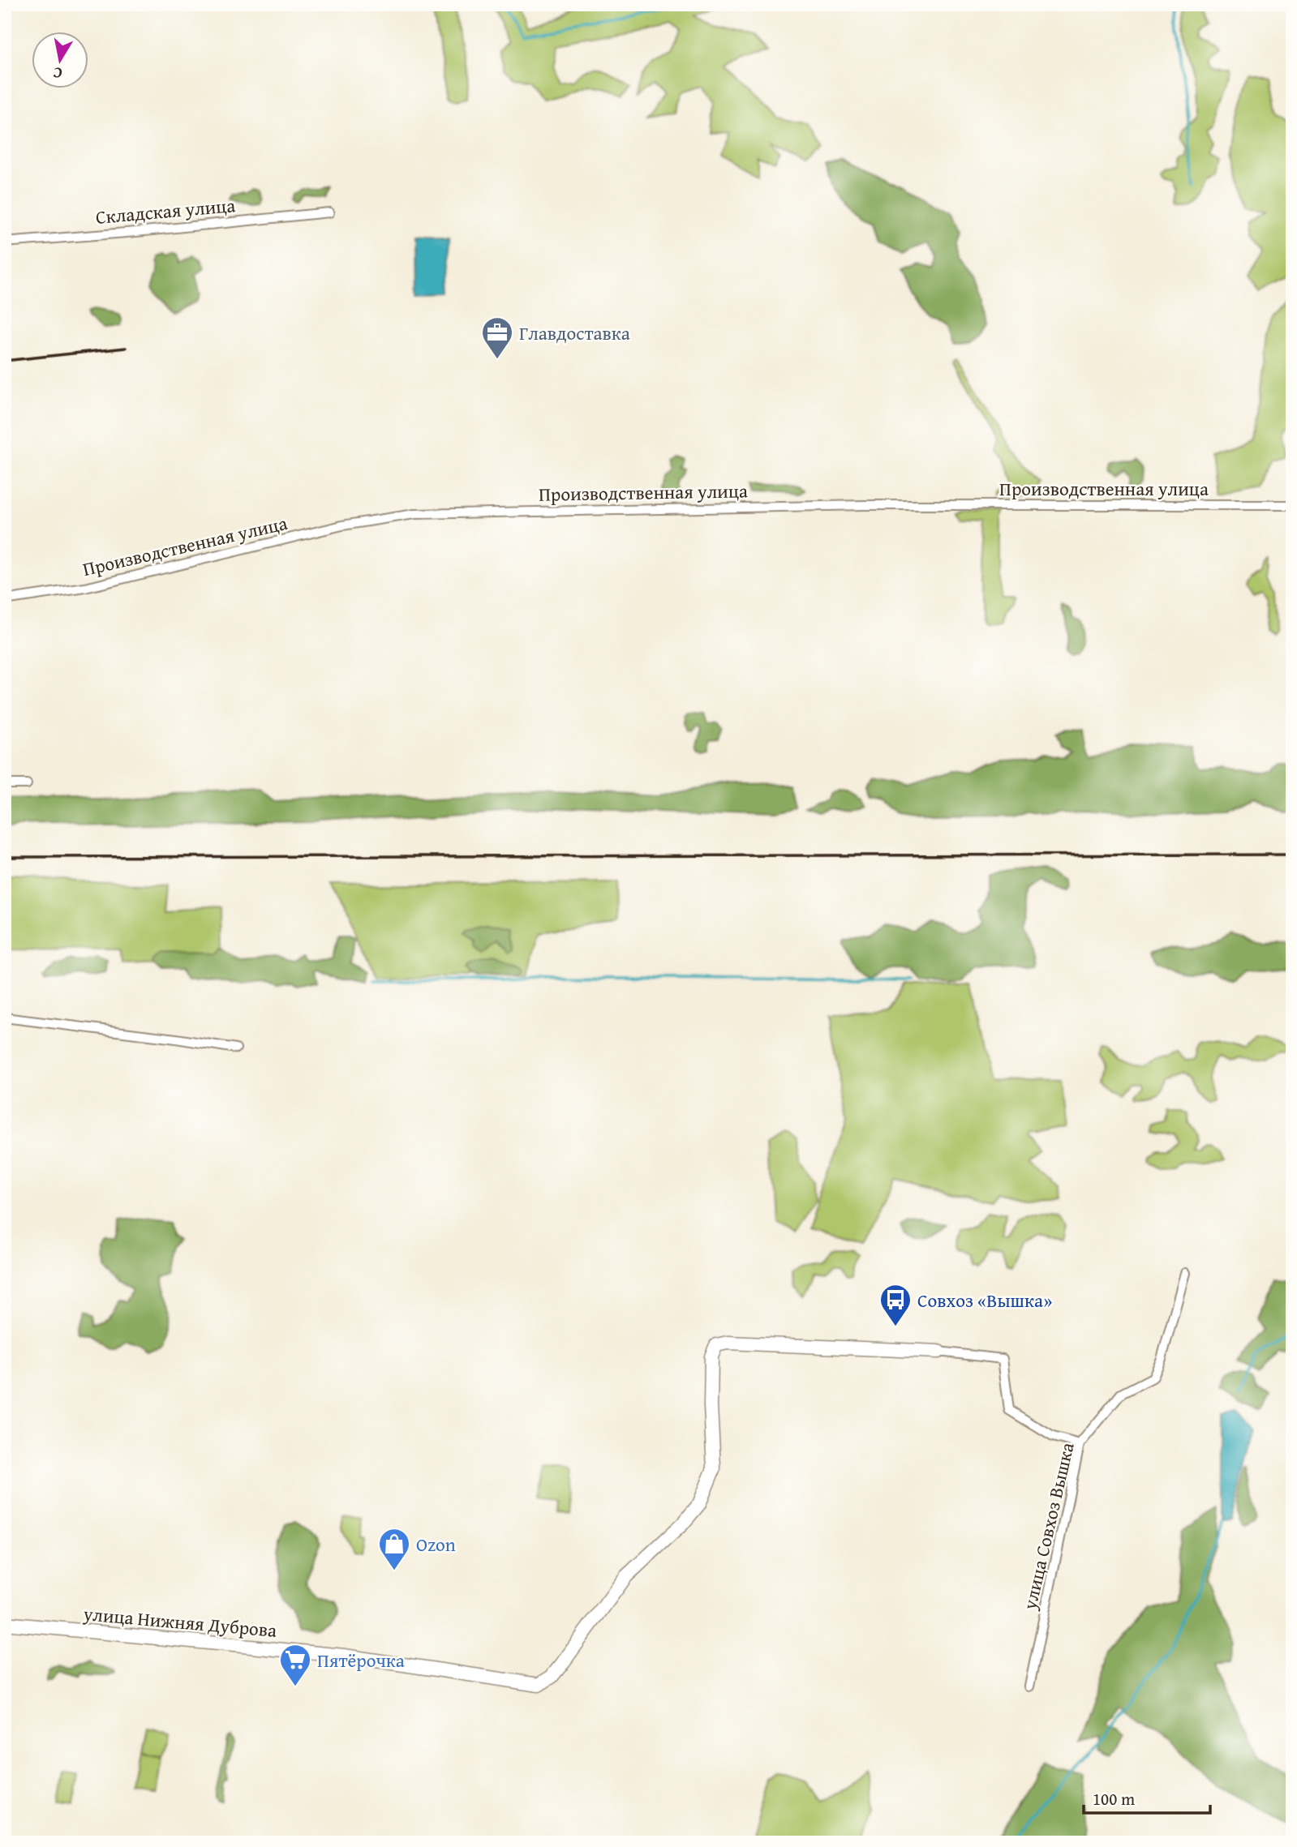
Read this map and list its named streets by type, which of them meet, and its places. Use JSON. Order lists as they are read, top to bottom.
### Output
{
  "streets": {
    "street": [
      "Складская улица",
      "Производственная улица",
      "улица Совхоз Вышка",
      "улица Нижняя Дуброва"
    ]
  },
  "places": {
    "office": ["Главдоставка"],
    "bus stop": ["Совхоз «Вышка»"],
    "shop": ["Ozon"],
    "supermarket": ["Пятёрочка"]
  },
  "scale_bar": "100 m",
  "north": "bottom"
}
